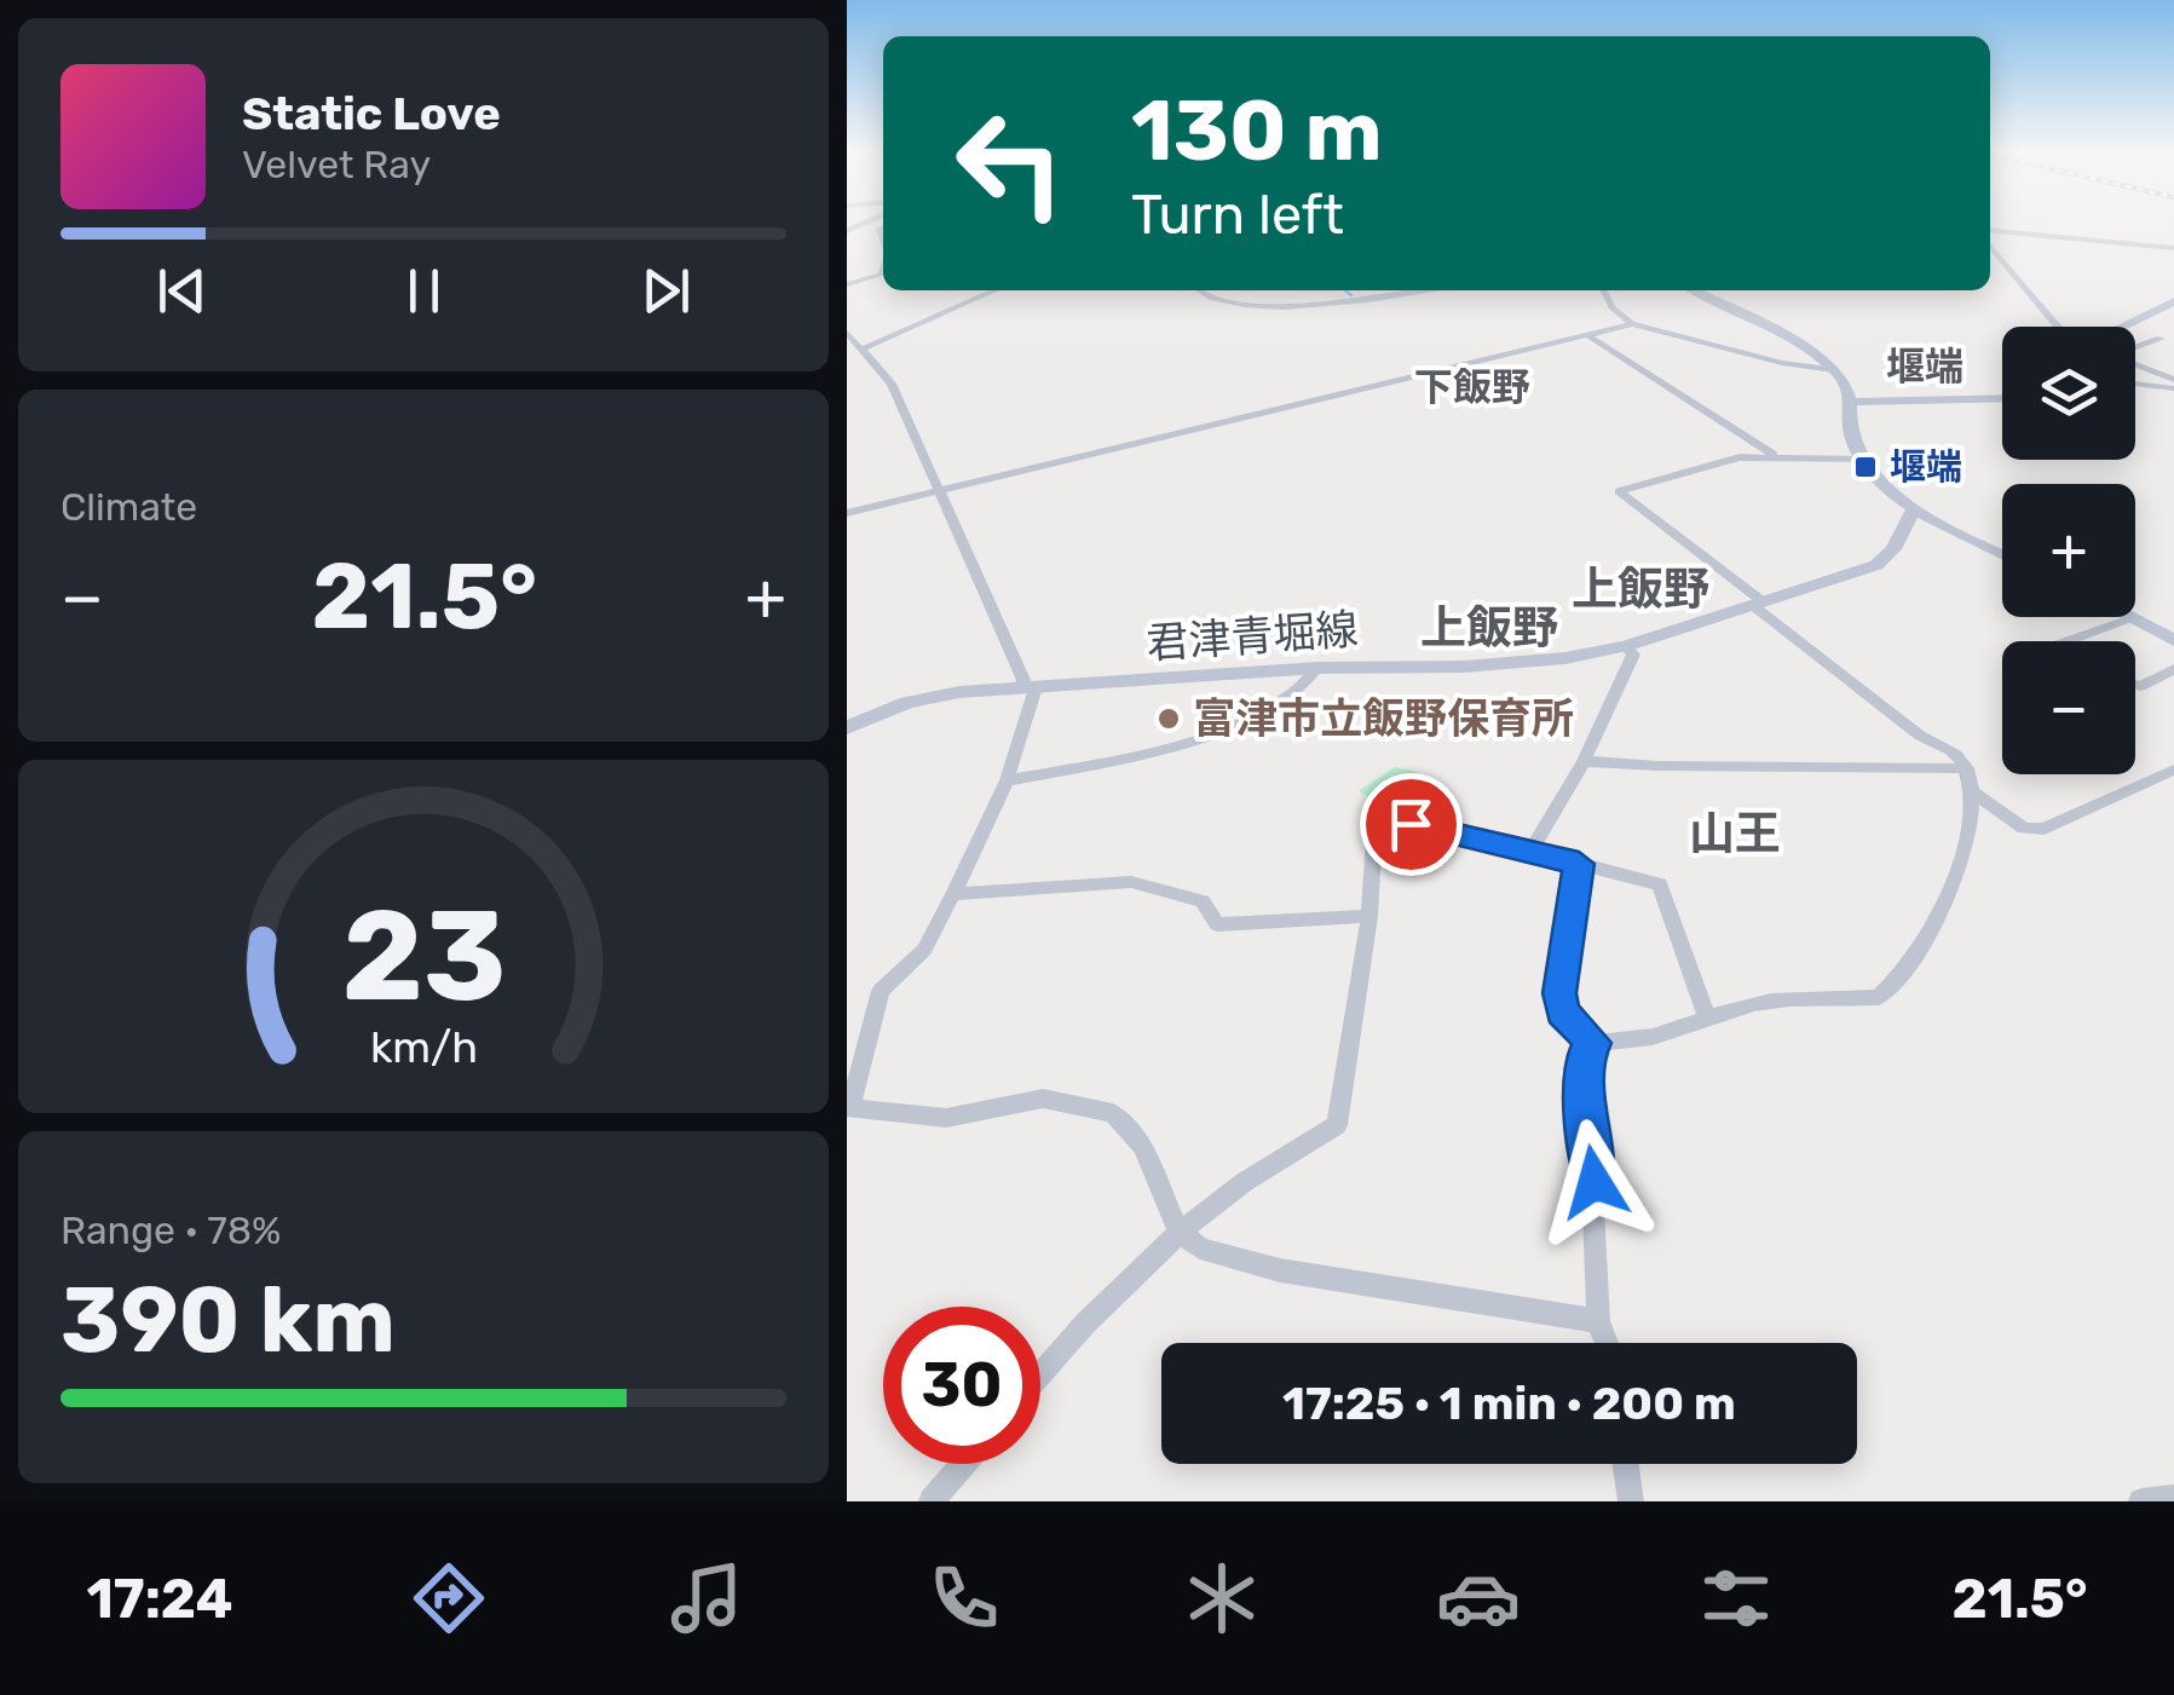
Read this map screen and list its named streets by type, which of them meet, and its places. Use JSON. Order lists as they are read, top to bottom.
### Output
{
  "streets": {
    "main road": ["君津青堀線"]
  },
  "districts": [
    "堰端",
    "下飯野",
    "上飯野",
    "上飯野",
    "山王"
  ],
  "places": {
    "transit": ["堰端"],
    "other": ["富津市立飯野保育所"]
  },
  "page": {
    "turn": ["130 m", "Turn left"],
    "song": ["Static Love", "Velvet Ray"],
    "map_buttons": ["+", "−"],
    "tile": [
      "Climate",
      ["Range · 78%", "390 km"]
    ],
    "heat": ["−", "21.5°", "+"],
    "limit": "30",
    "trip": "17:25 · 1 min · 200 m",
    "tabs": ["17:24", "21.5°"],
    "gauge": ["23", "km/h"]
  }
}
